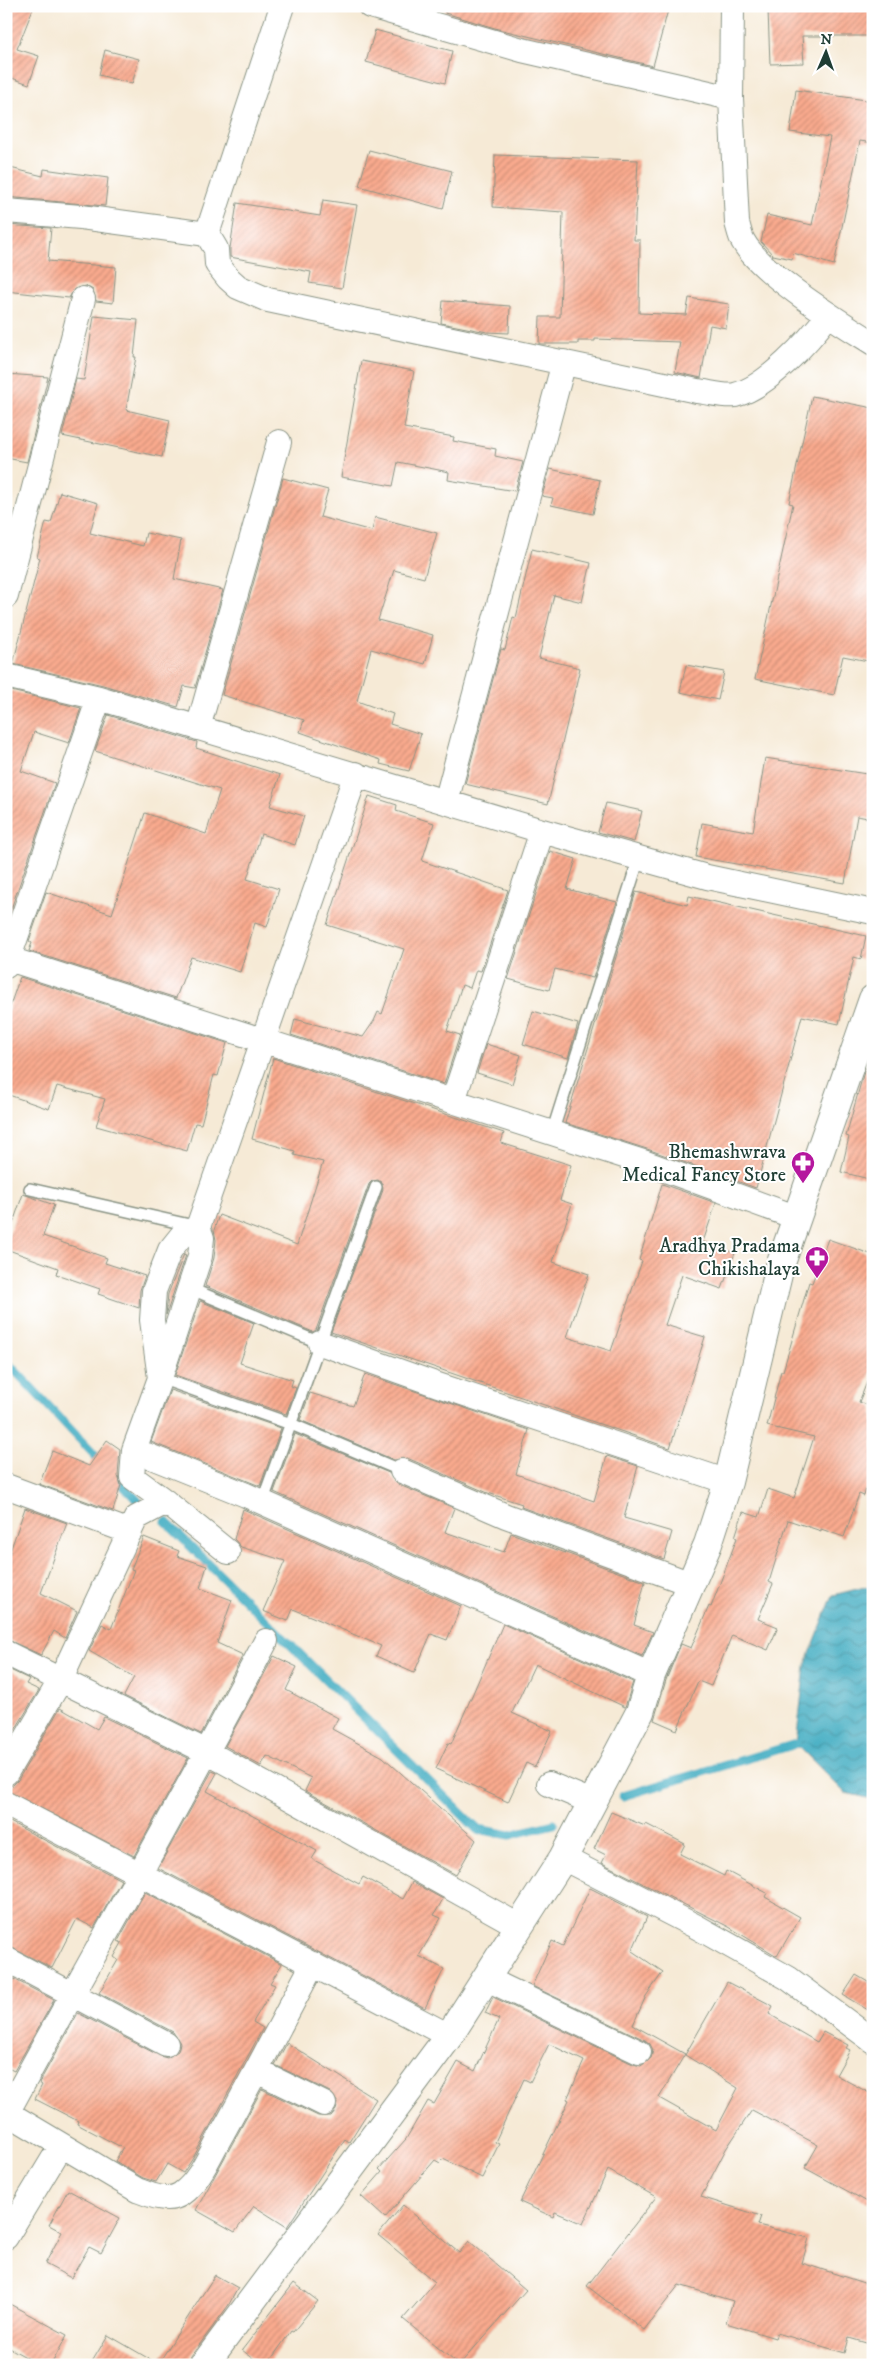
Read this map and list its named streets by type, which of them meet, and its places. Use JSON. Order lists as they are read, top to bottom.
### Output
{
  "places": {
    "pharmacy": ["Bhemashwrava Medical Fancy Store", "Aradhya Pradama Chikishalaya"]
  },
  "north": "top"
}
